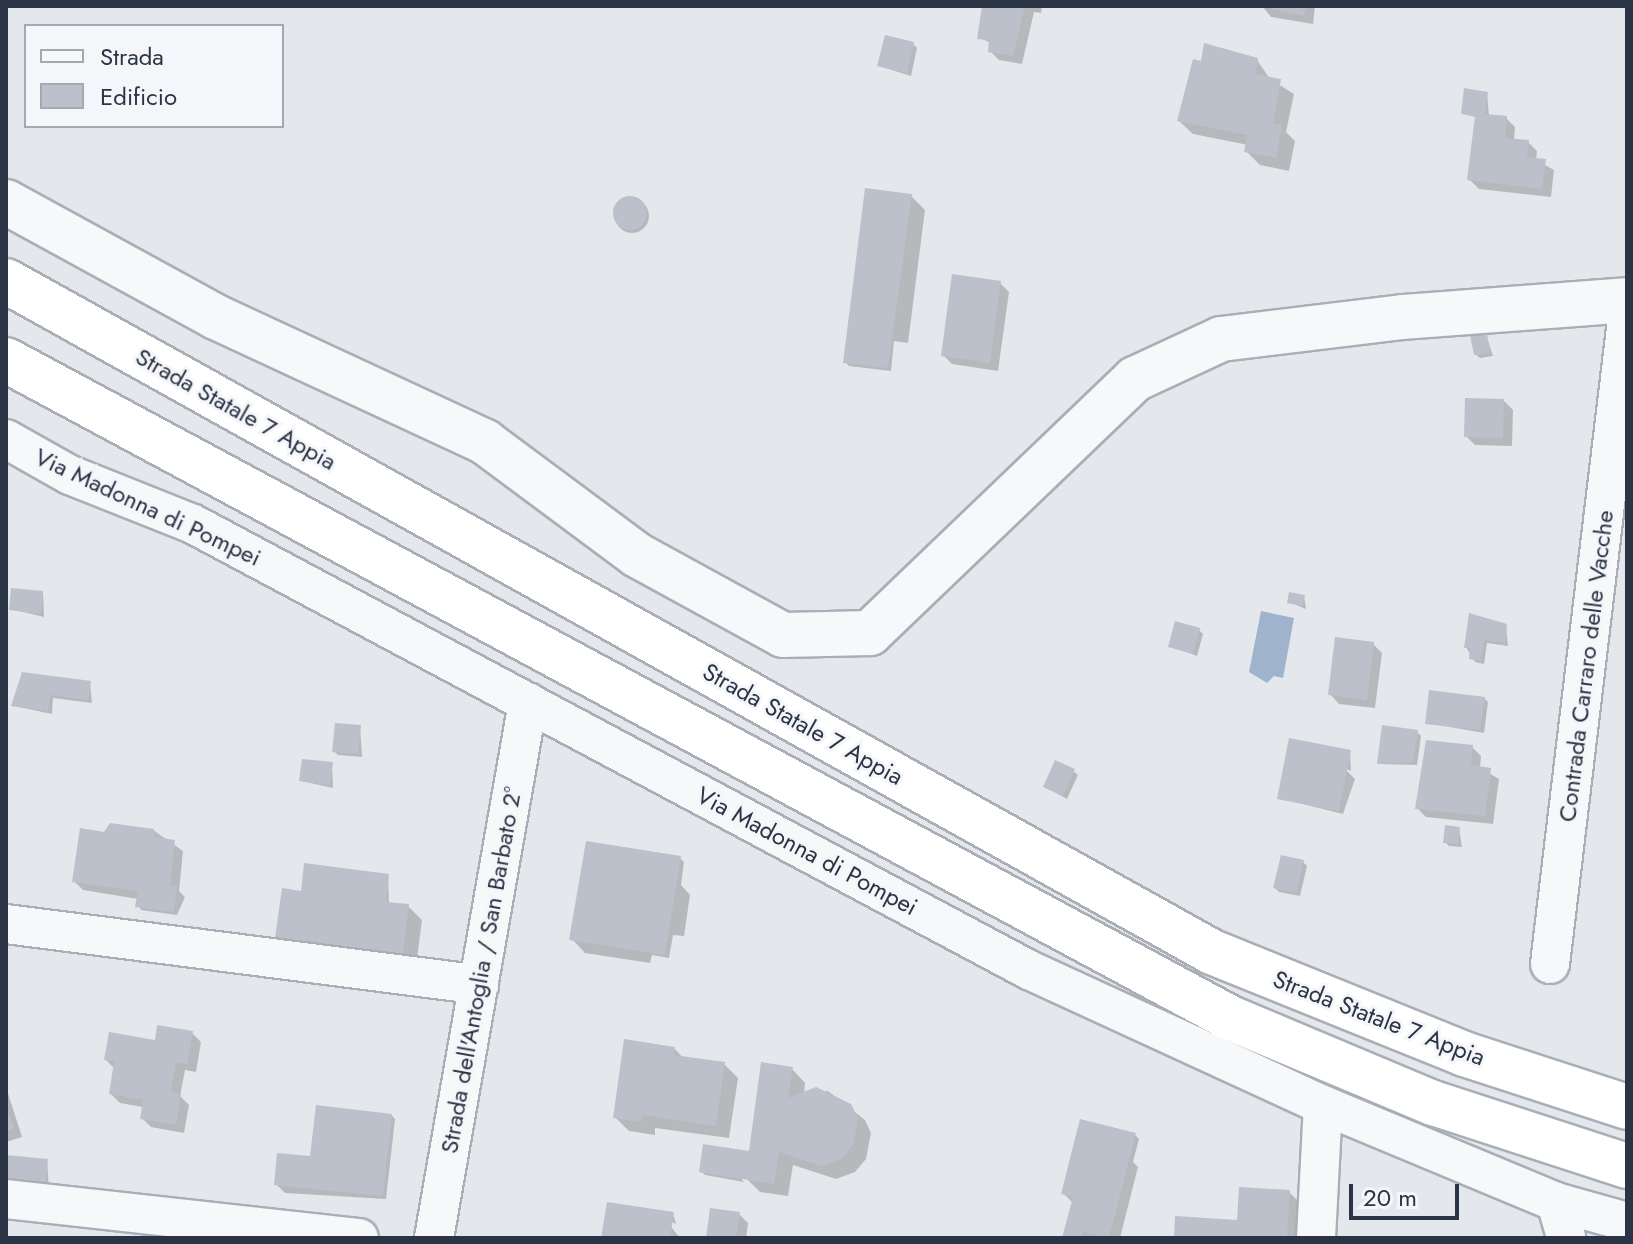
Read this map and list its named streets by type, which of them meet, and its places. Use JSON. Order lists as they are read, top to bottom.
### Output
{
  "streets": {
    "highway": ["Strada Statale 7 Appia"],
    "street": ["Via Madonna di Pompei", "Contrada Carraro delle Vacche", "Strada dell'Antoglia / San Barbato 2°"]
  },
  "crossings": [
    ["Via Madonna di Pompei", "Strada dell'Antoglia / San Barbato 2°"]
  ],
  "legend": ["Strada", "Edificio"],
  "scale_bar": "20 m"
}
